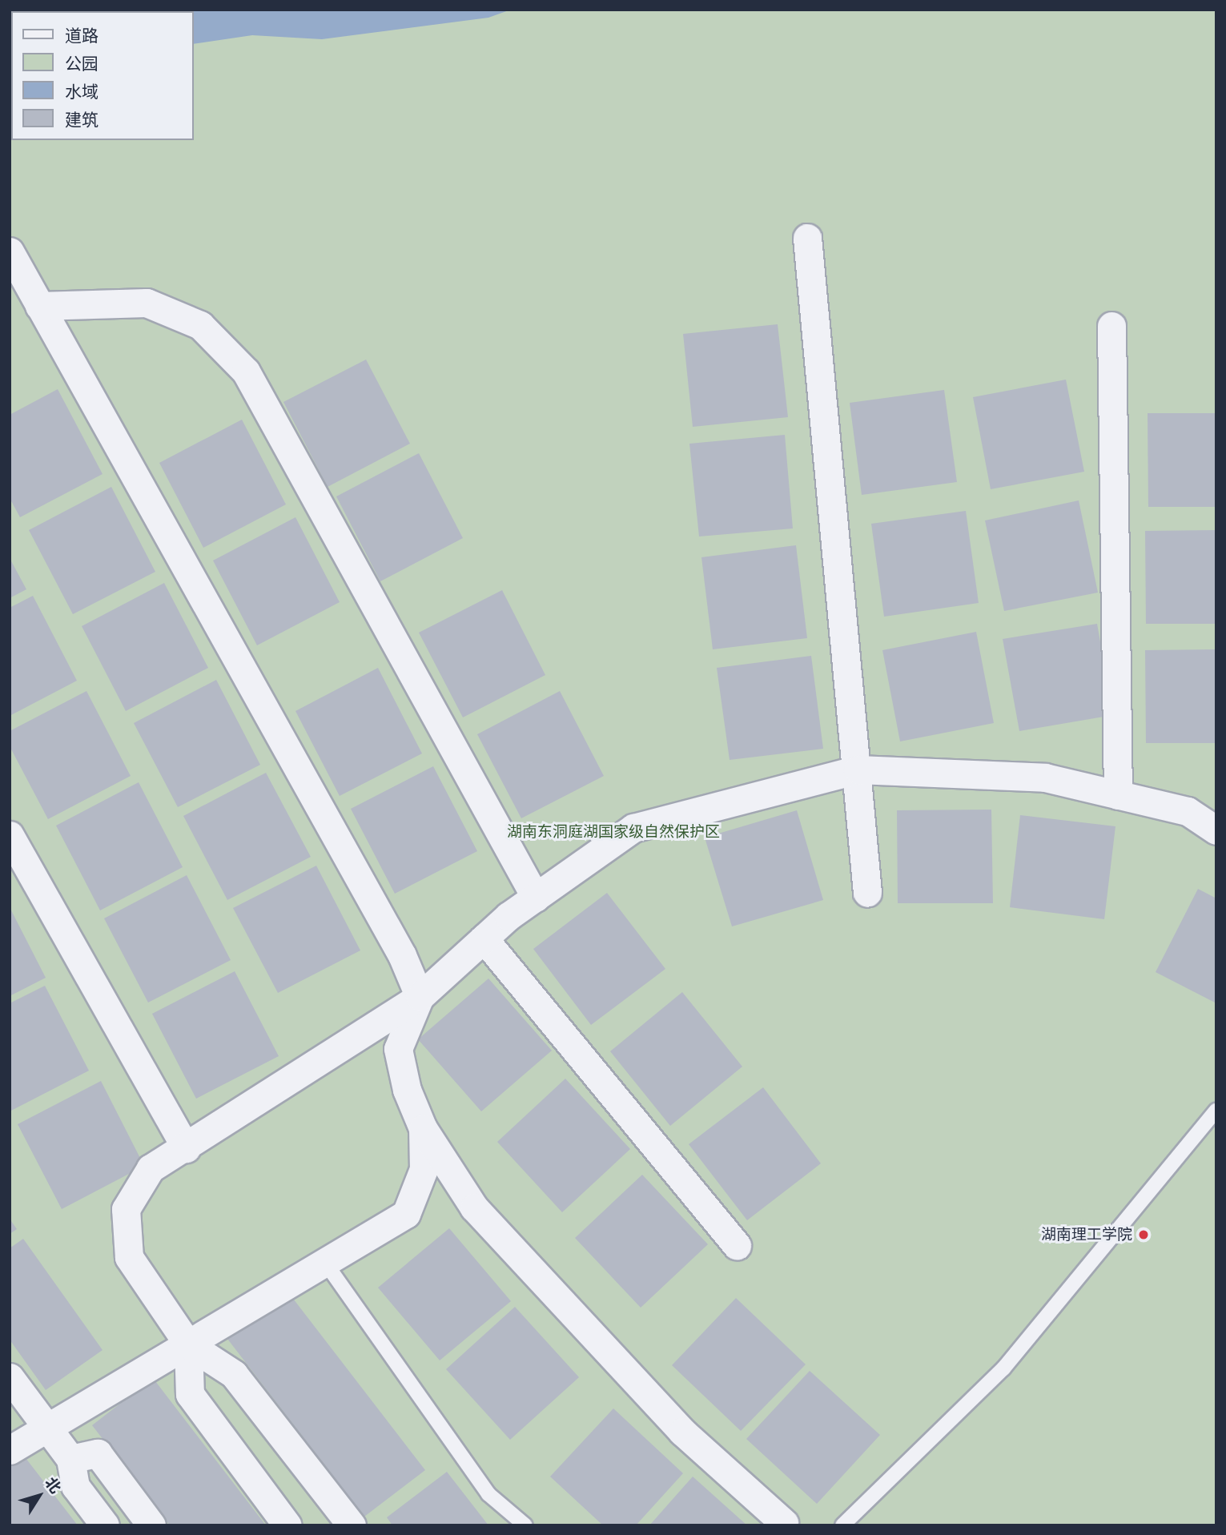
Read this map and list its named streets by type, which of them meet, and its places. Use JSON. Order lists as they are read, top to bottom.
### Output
{
  "parks": ["湖南东洞庭湖国家级自然保护区"],
  "places": ["湖南理工学院"],
  "legend": [
    "道路",
    "公园",
    "水域",
    "建筑"
  ],
  "north": "top right"
}
